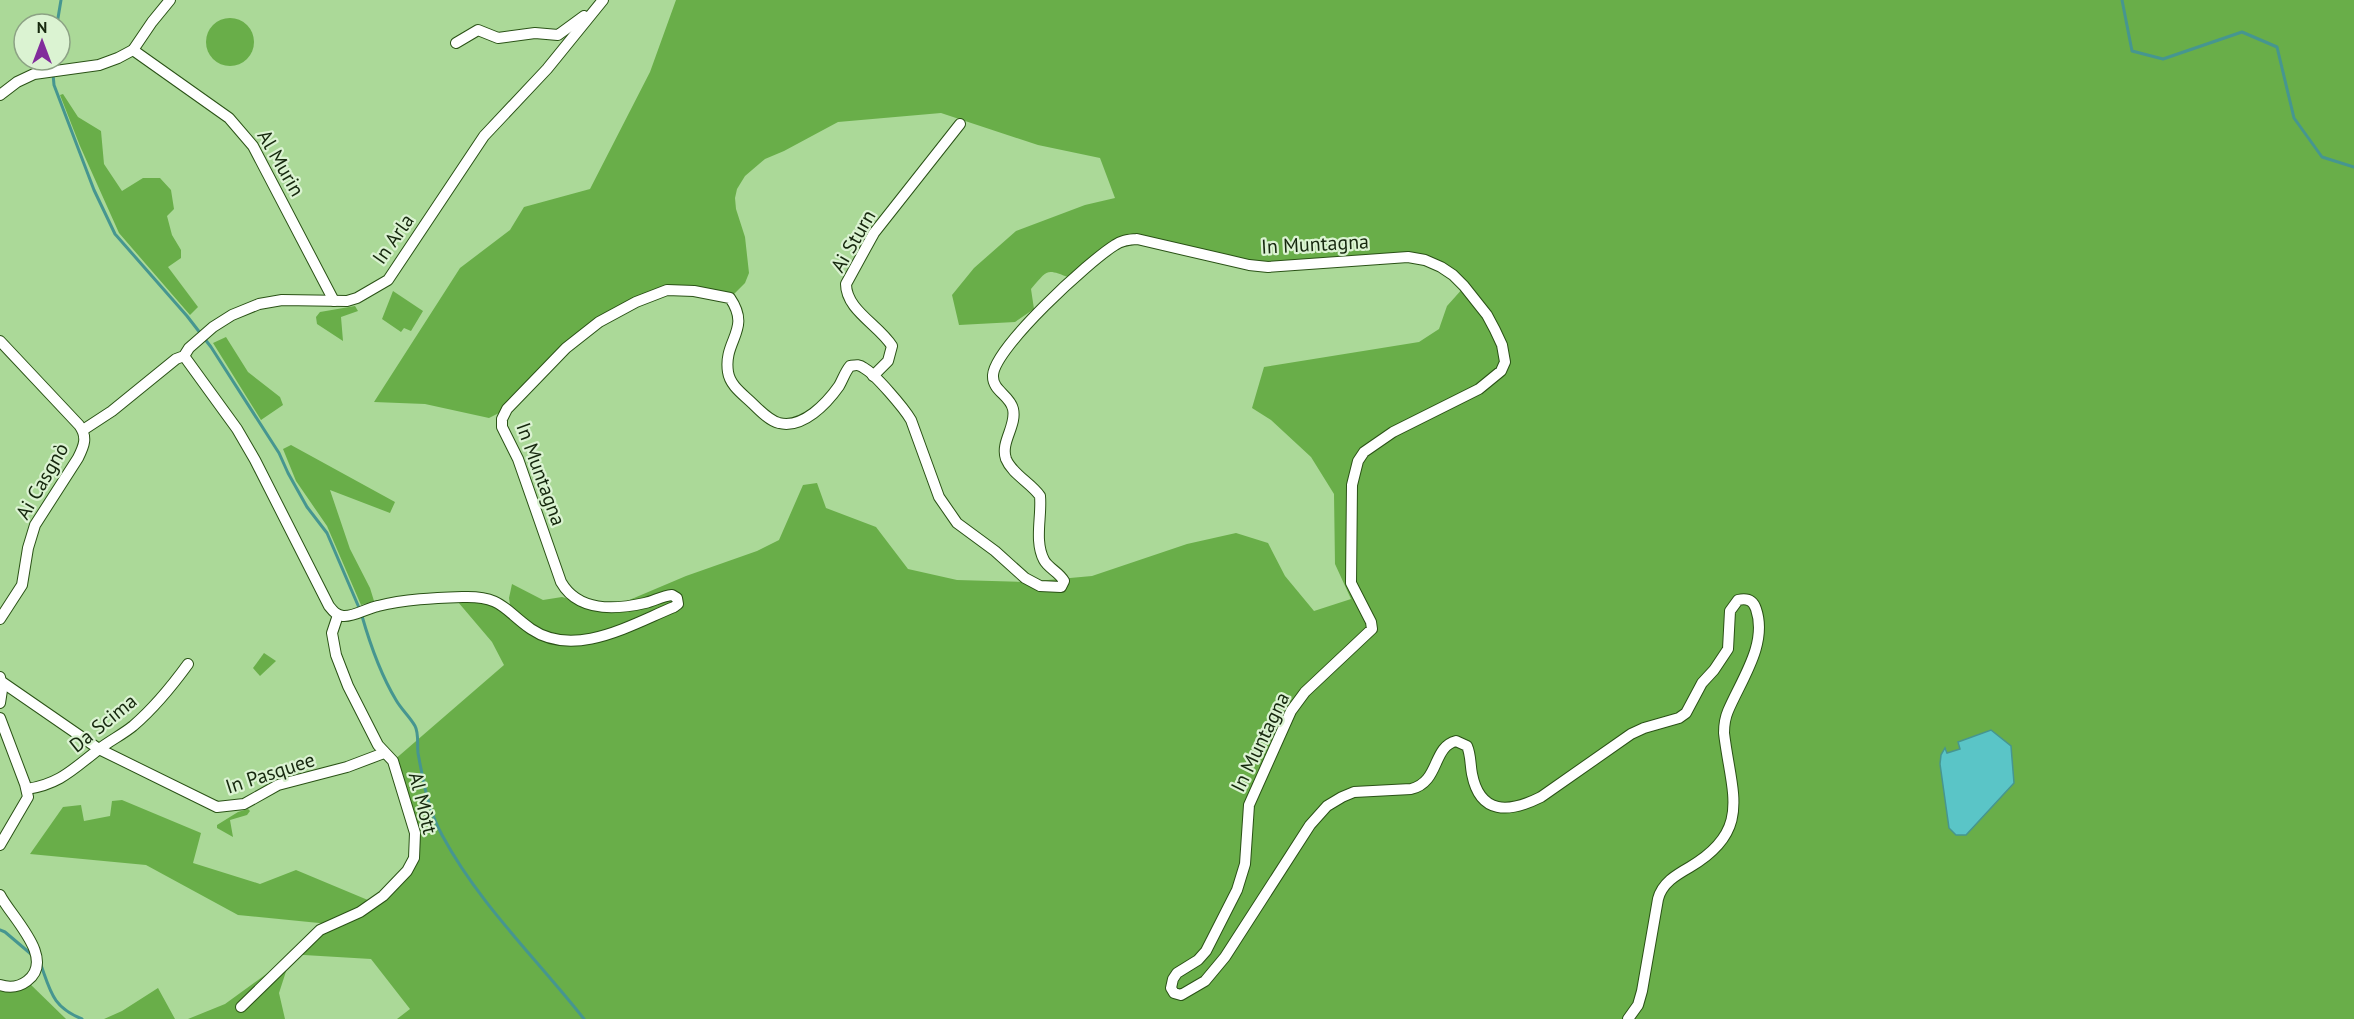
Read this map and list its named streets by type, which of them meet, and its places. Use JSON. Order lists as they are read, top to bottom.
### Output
{
  "streets": {
    "street": [
      "Al Murin",
      "In Arla",
      "Ai Sturn",
      "In Muntagna",
      "Ai Casgnò",
      "Da Scima",
      "In Pasquee",
      "Al Mòtt"
    ]
  },
  "crossings": [
    ["Al Murin", "In Arla"],
    ["In Arla", "Ai Casgnò"],
    ["Ai Sturn", "In Muntagna"],
    ["In Muntagna", "Al Mòtt"],
    ["Da Scima", "In Pasquee"],
    ["In Pasquee", "Al Mòtt"]
  ],
  "north": "top"
}
